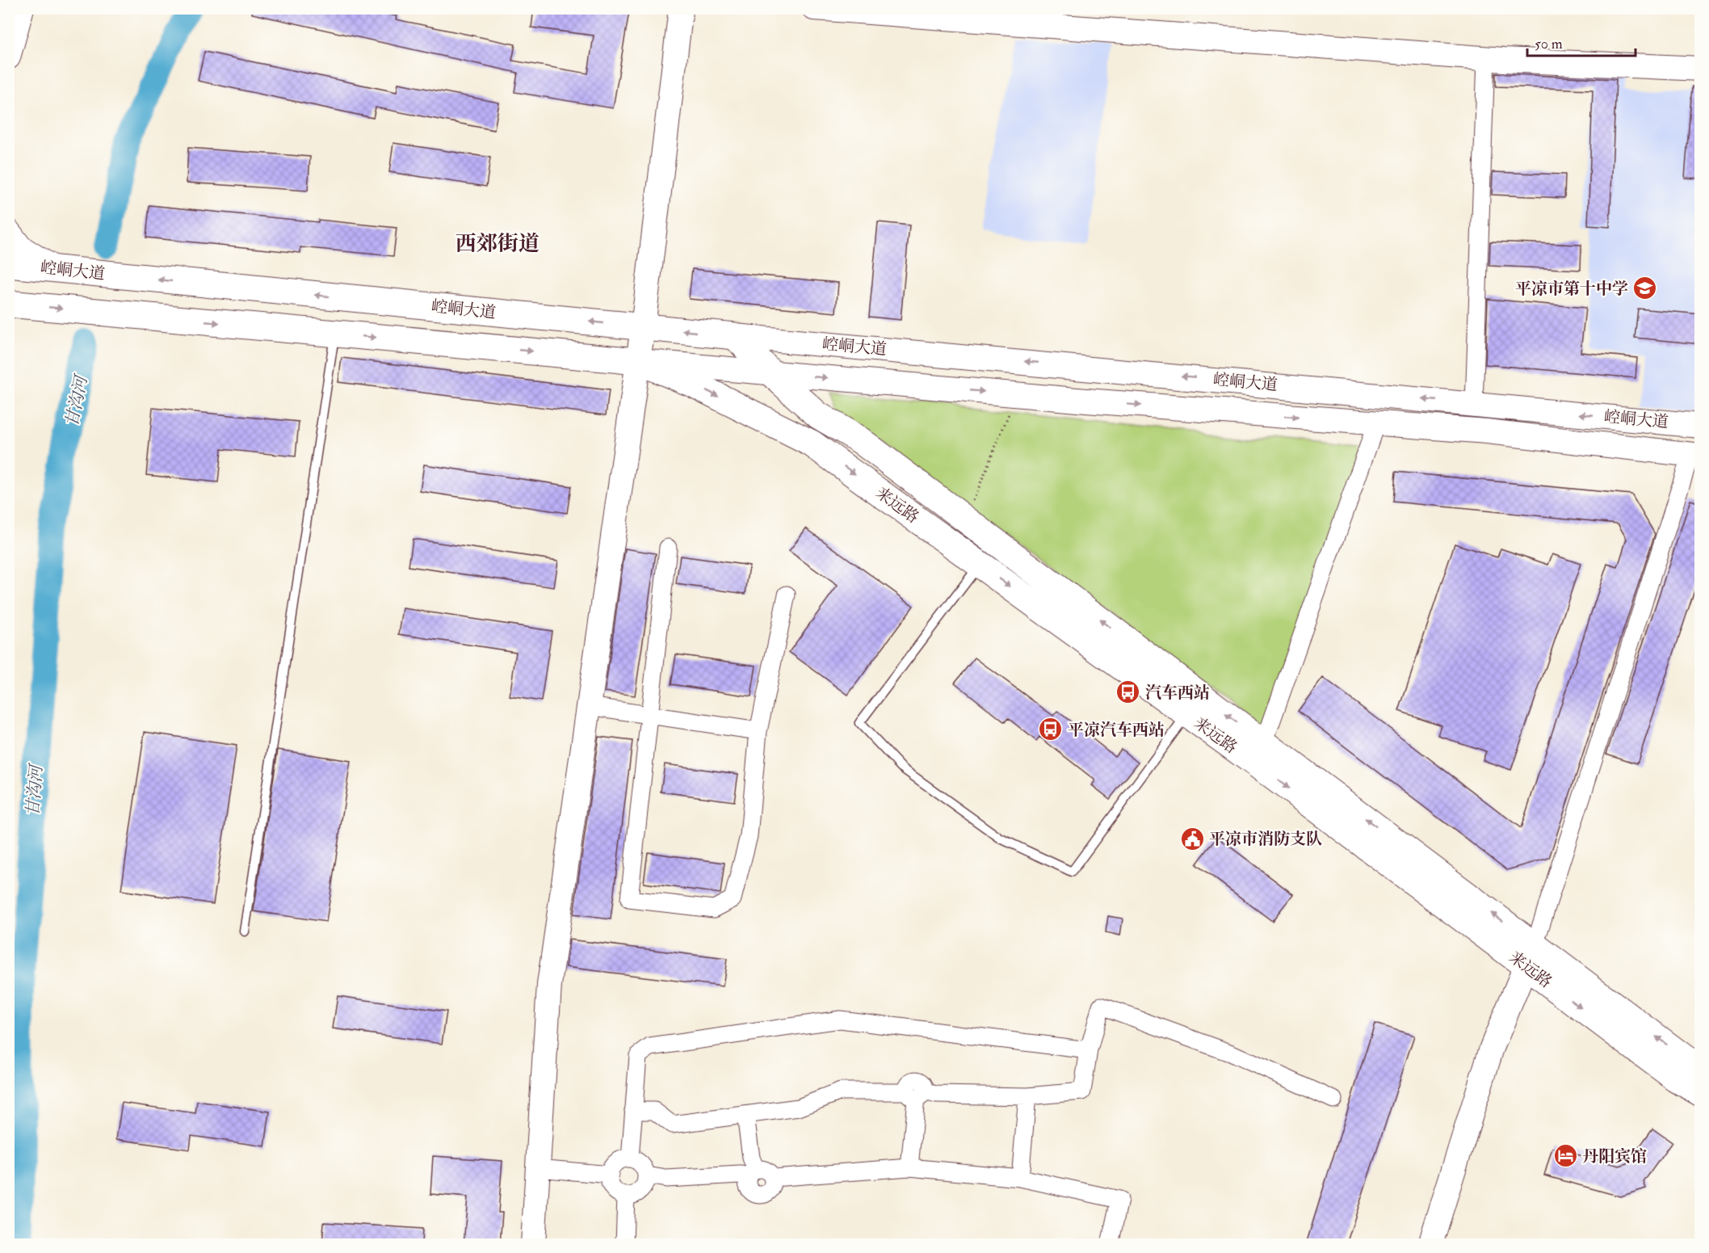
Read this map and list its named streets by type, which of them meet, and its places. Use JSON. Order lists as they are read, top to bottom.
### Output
{
  "streets": {
    "main road": ["崆峒大道", "来远路"]
  },
  "crossings": [
    ["崆峒大道", "来远路"]
  ],
  "districts": ["西郊街道"],
  "water": ["甘沟河"],
  "places": {
    "school or university": ["平凉市第十中学"],
    "bus stop": ["汽车西站", "平凉汽车西站"],
    "public building": ["平凉市消防支队"],
    "hotel": ["丹阳宾馆"]
  },
  "scale_bar": "50 m"
}
